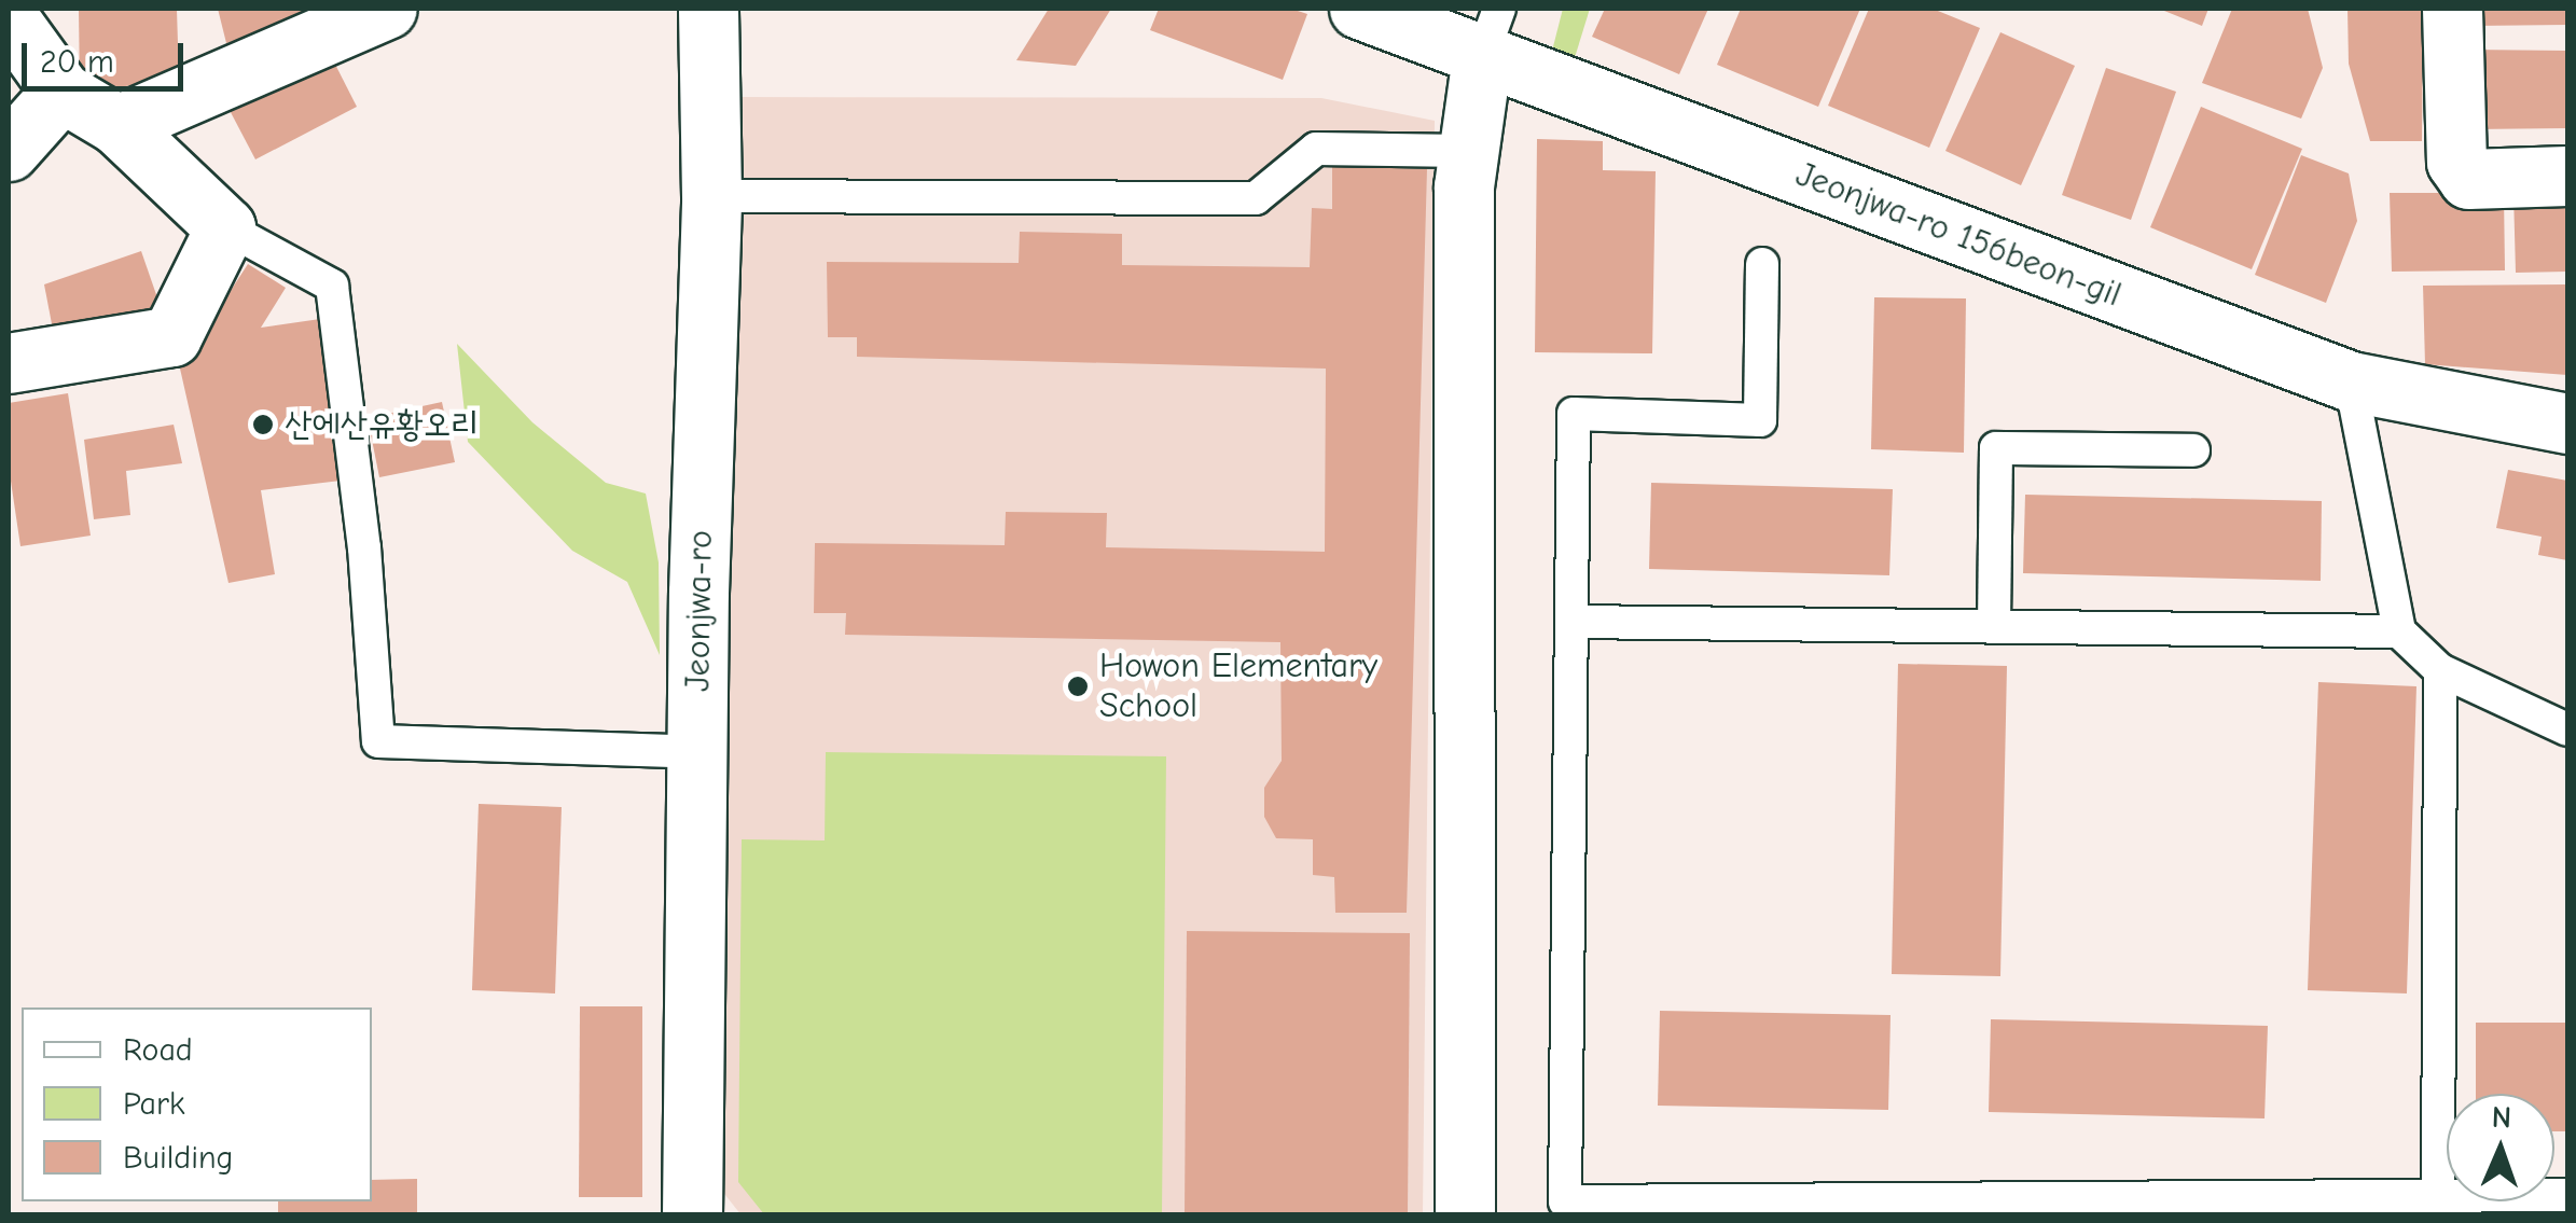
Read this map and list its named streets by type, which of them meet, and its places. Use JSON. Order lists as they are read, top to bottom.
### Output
{
  "streets": {
    "street": ["Jeonjwa-ro 156beon-gil", "Jeonjwa-ro"]
  },
  "places": ["산에산유황오리", "Howon Elementary School"],
  "legend": ["Road", "Park", "Building"],
  "scale_bar": "20 m",
  "north": "top"
}
